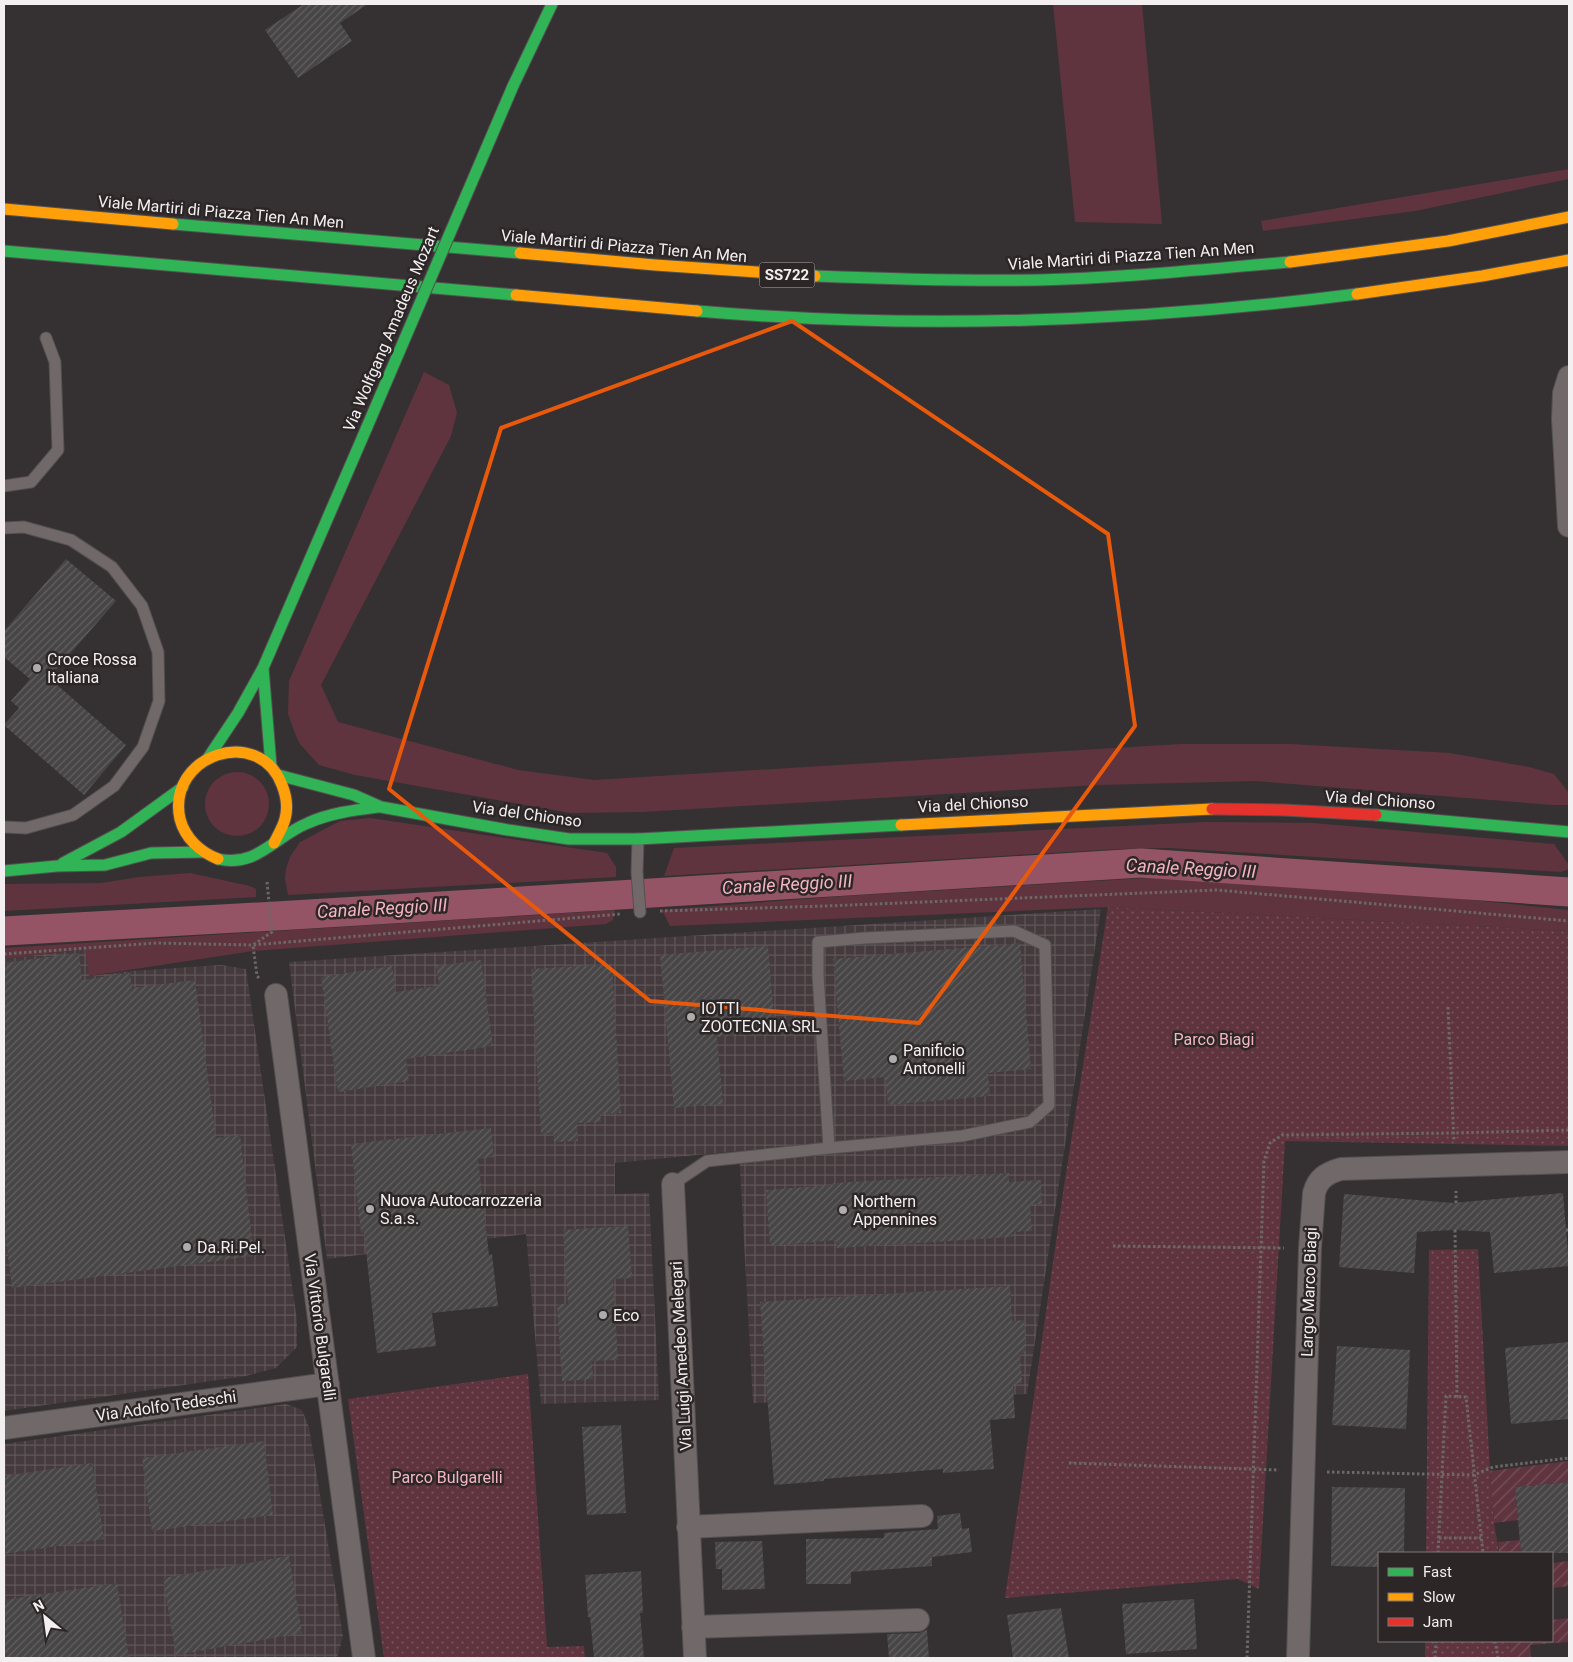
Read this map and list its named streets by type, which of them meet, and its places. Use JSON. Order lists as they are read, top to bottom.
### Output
{
  "streets": {
    "main road": [
      "Viale Martiri di Piazza Tien An Men",
      "SS722",
      "Via Wolfgang Amadeus Mozart",
      "Via del Chionso"
    ],
    "street": [
      "Largo Marco Biagi",
      "Via Vittorio Bulgarelli",
      "Via Luigi Amedeo Melegari",
      "Via Adolfo Tedeschi"
    ]
  },
  "crossings": [
    ["Via Wolfgang Amadeus Mozart", "Via del Chionso"],
    ["Via Vittorio Bulgarelli", "Via Adolfo Tedeschi"]
  ],
  "water": ["Canale Reggio III"],
  "parks": ["Parco Biagi", "Parco Bulgarelli"],
  "places": [
    "Croce Rossa Italiana",
    "IOTTI ZOOTECNIA SRL",
    "Panificio Antonelli",
    "Nuova Autocarrozzeria S.a.s.",
    "Northern Appennines",
    "Da.Ri.Pel.",
    "Eco"
  ],
  "legend": ["Fast", "Slow", "Jam"],
  "north": "top left"
}
